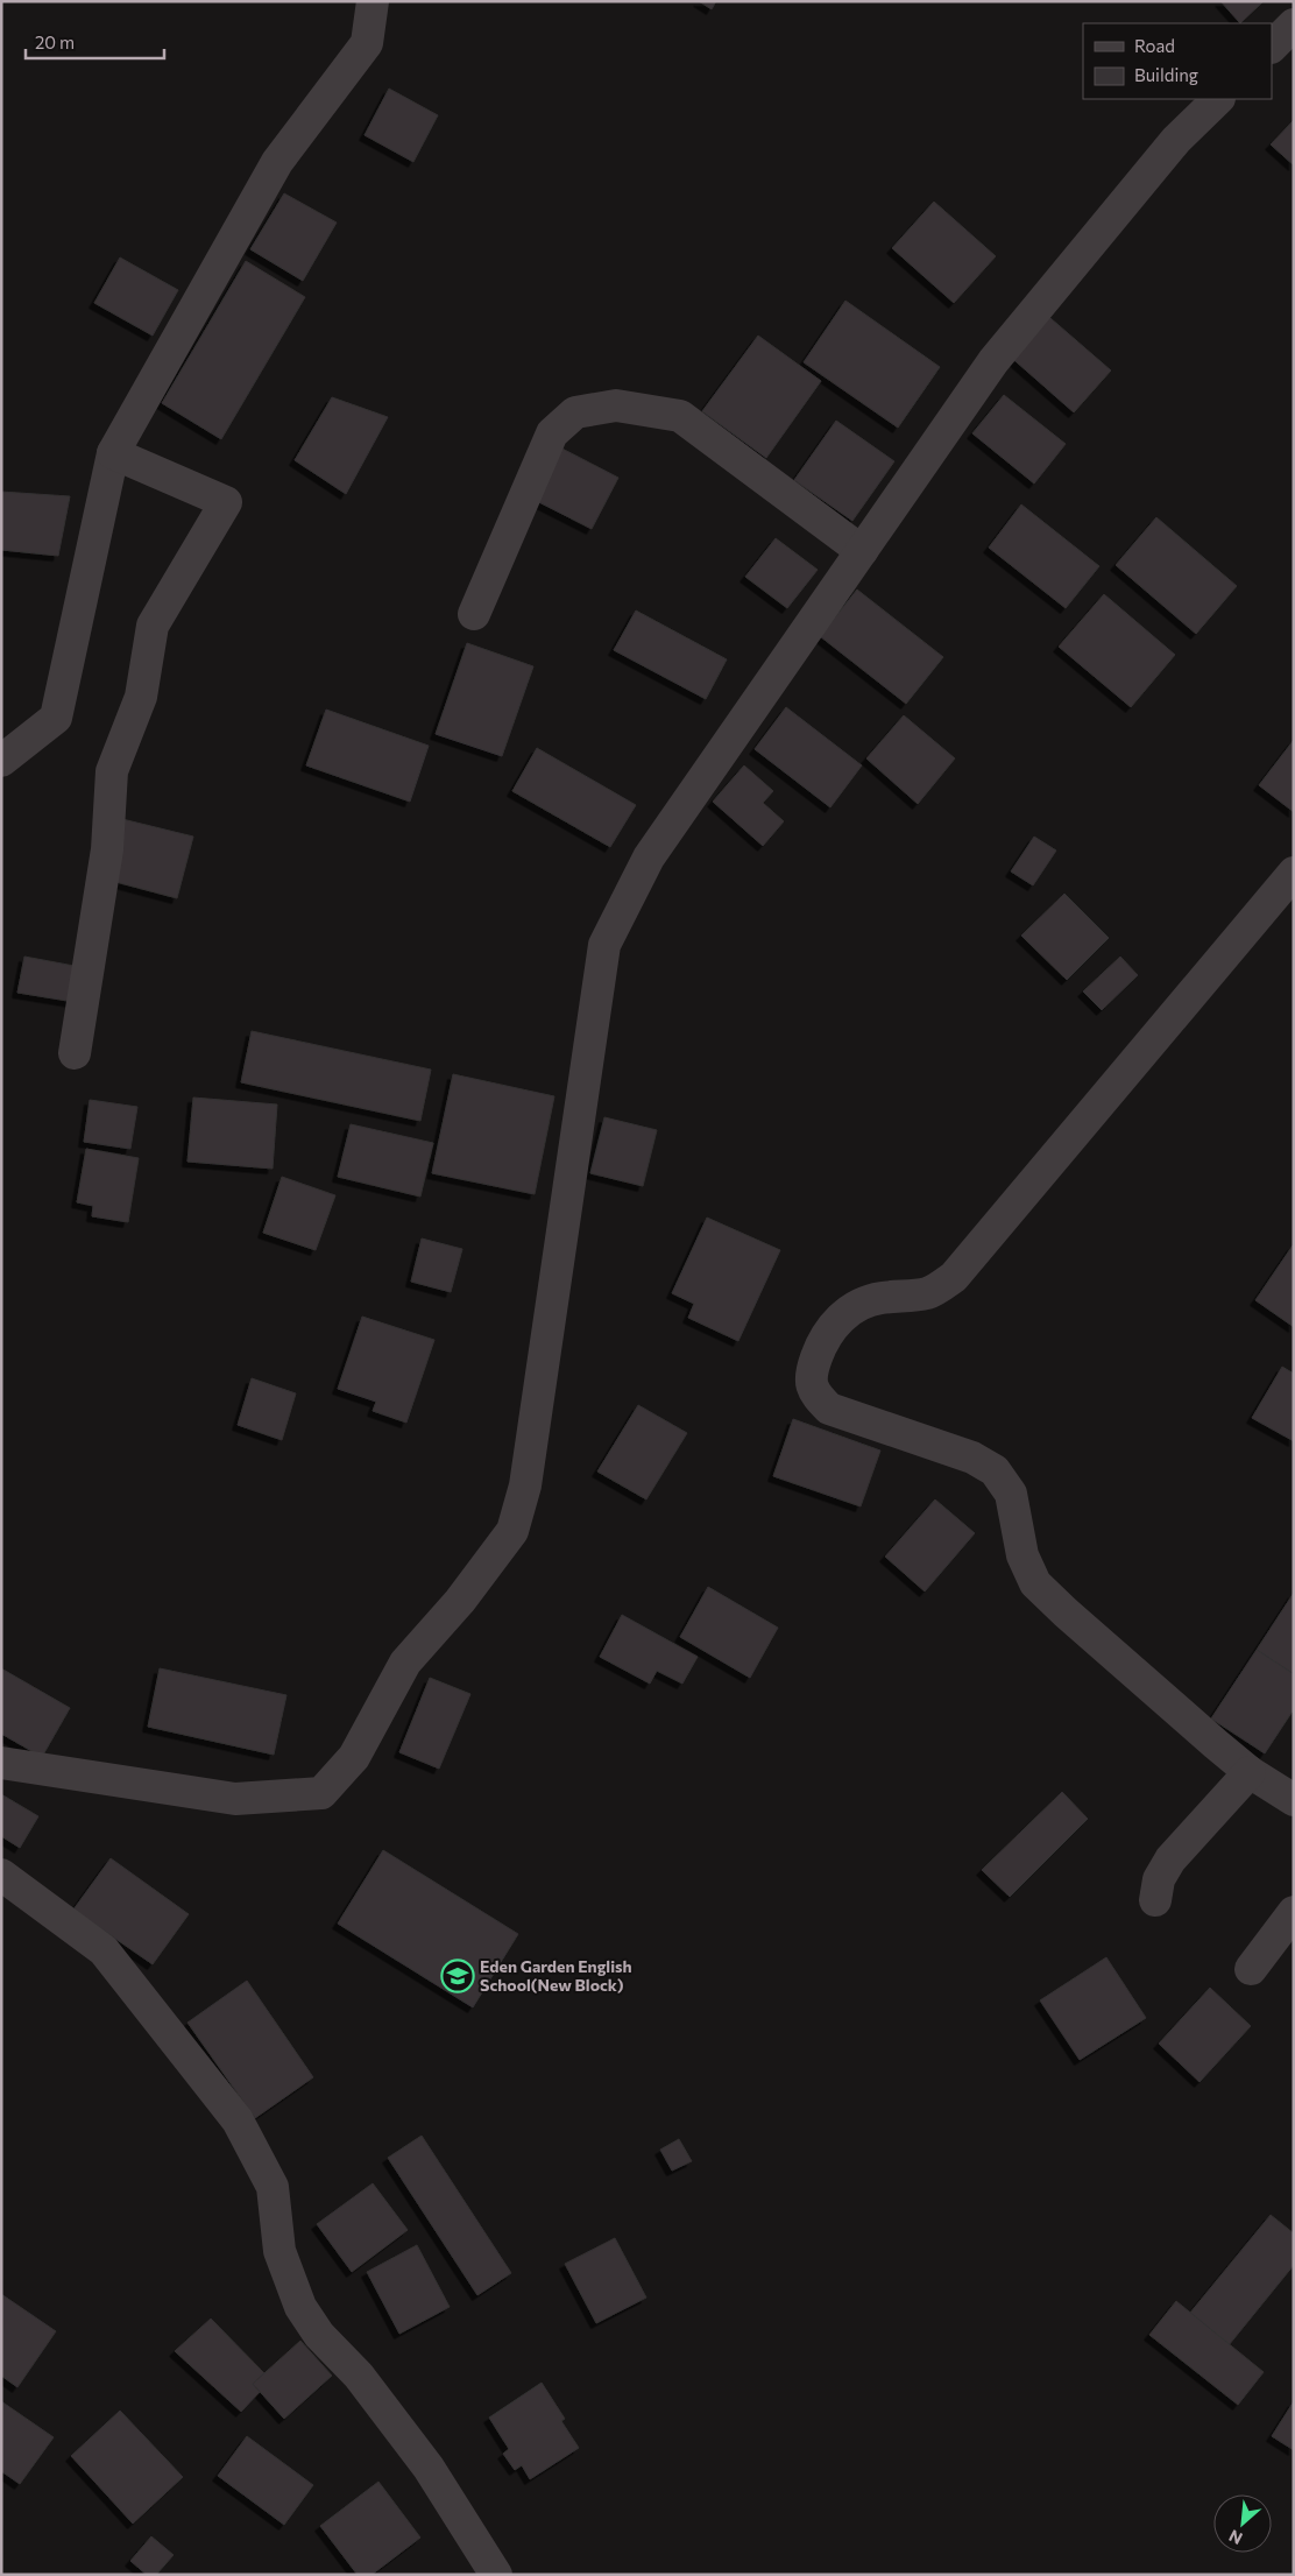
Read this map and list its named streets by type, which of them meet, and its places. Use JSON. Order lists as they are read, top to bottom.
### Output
{
  "places": {
    "school or university": ["Eden Garden English School(New Block)"]
  },
  "legend": ["Road", "Building"],
  "scale_bar": "20 m",
  "north": "bottom left"
}
